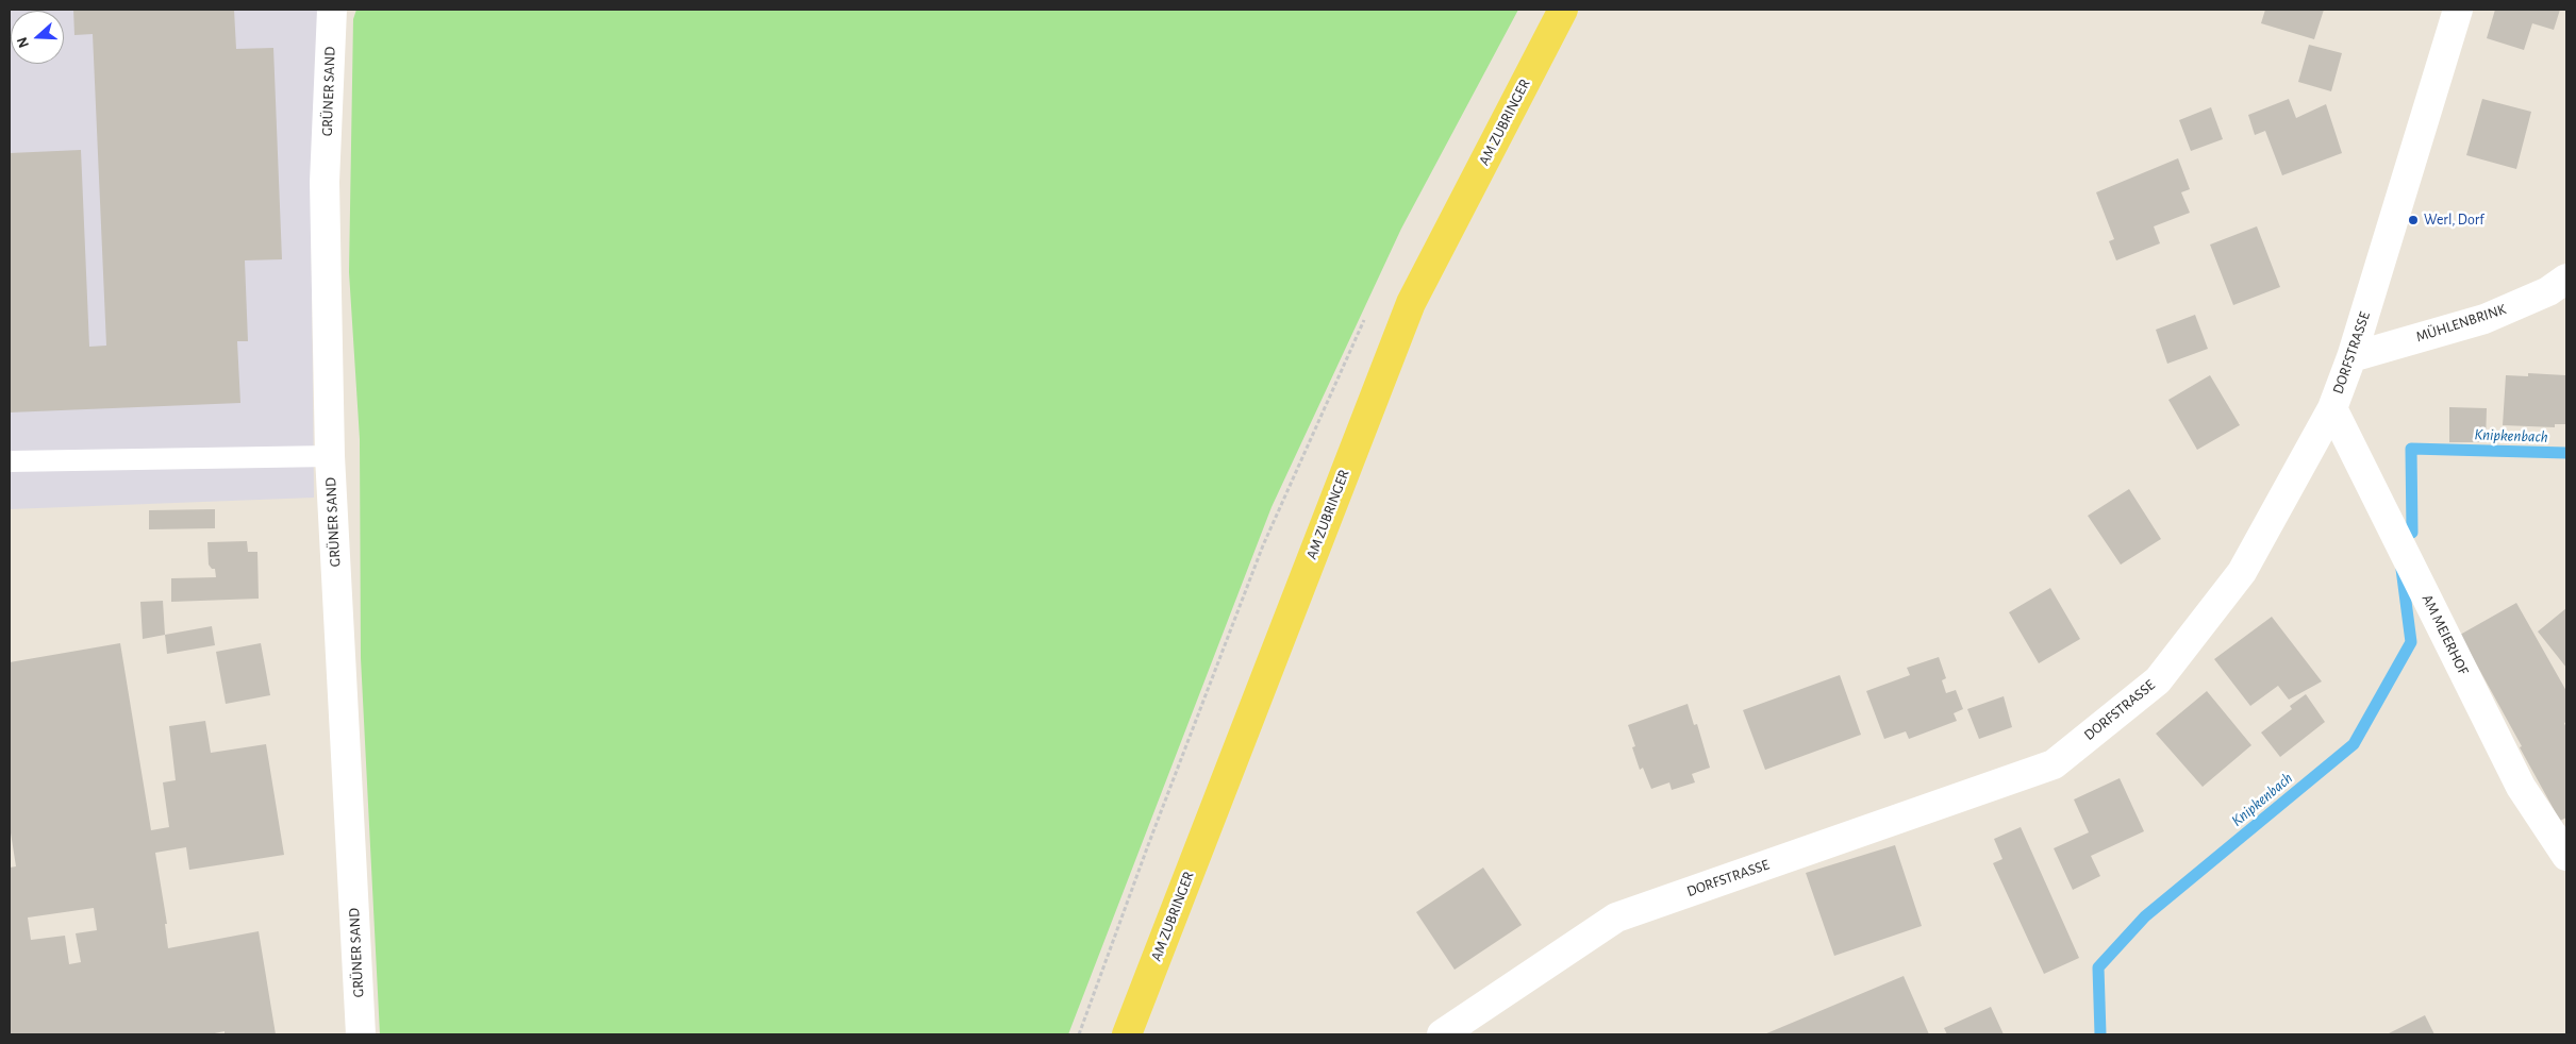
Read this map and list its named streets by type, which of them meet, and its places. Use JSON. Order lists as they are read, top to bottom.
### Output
{
  "streets": {
    "main road": ["AM ZUBRINGER"],
    "street": [
      "GRÜNER SAND",
      "MÜHLENBRINK",
      "DORFSTRASSE",
      "AM MEIERHOF"
    ]
  },
  "crossings": [
    ["MÜHLENBRINK", "DORFSTRASSE"],
    ["DORFSTRASSE", "AM MEIERHOF"]
  ],
  "water": ["Knipkenbach"],
  "places": ["Werl, Dorf"],
  "north": "left"
}
